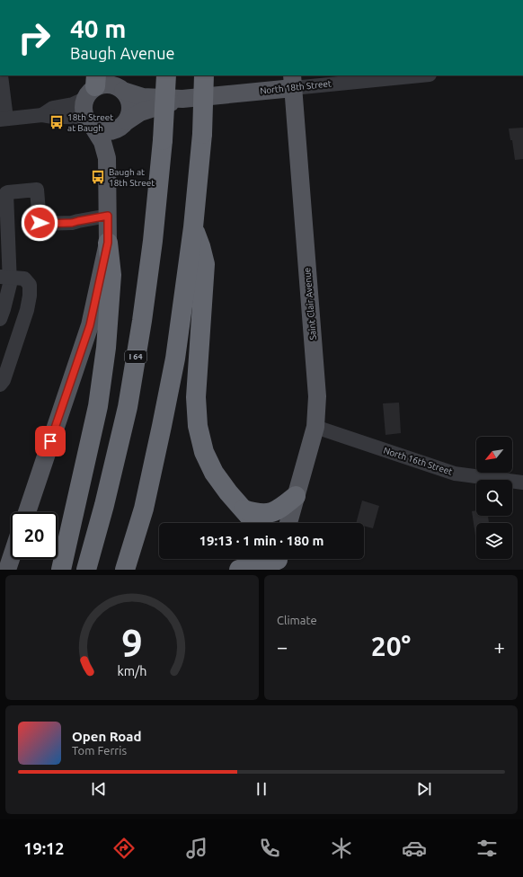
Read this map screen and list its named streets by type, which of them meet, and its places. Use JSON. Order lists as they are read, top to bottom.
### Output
{
  "streets": {
    "highway": ["I 64"],
    "main road": ["North 18th Street", "Saint Clair Avenue"],
    "street": ["North 16th Street"]
  },
  "crossings": [
    ["North 18th Street", "Saint Clair Avenue"],
    ["Saint Clair Avenue", "North 16th Street"]
  ],
  "places": {
    "bus stop": ["18th Street at Baugh", "Baugh at 18th Street"]
  },
  "north": "bottom left",
  "page": {
    "turn": ["40 m", "Baugh Avenue"],
    "limit": "20",
    "trip": "19:13 · 1 min · 180 m",
    "tile": "Climate",
    "heat": ["−", "20°", "+"],
    "song": ["Open Road", "Tom Ferris"],
    "tabs": "19:12",
    "gauge": ["9", "km/h"]
  }
}
